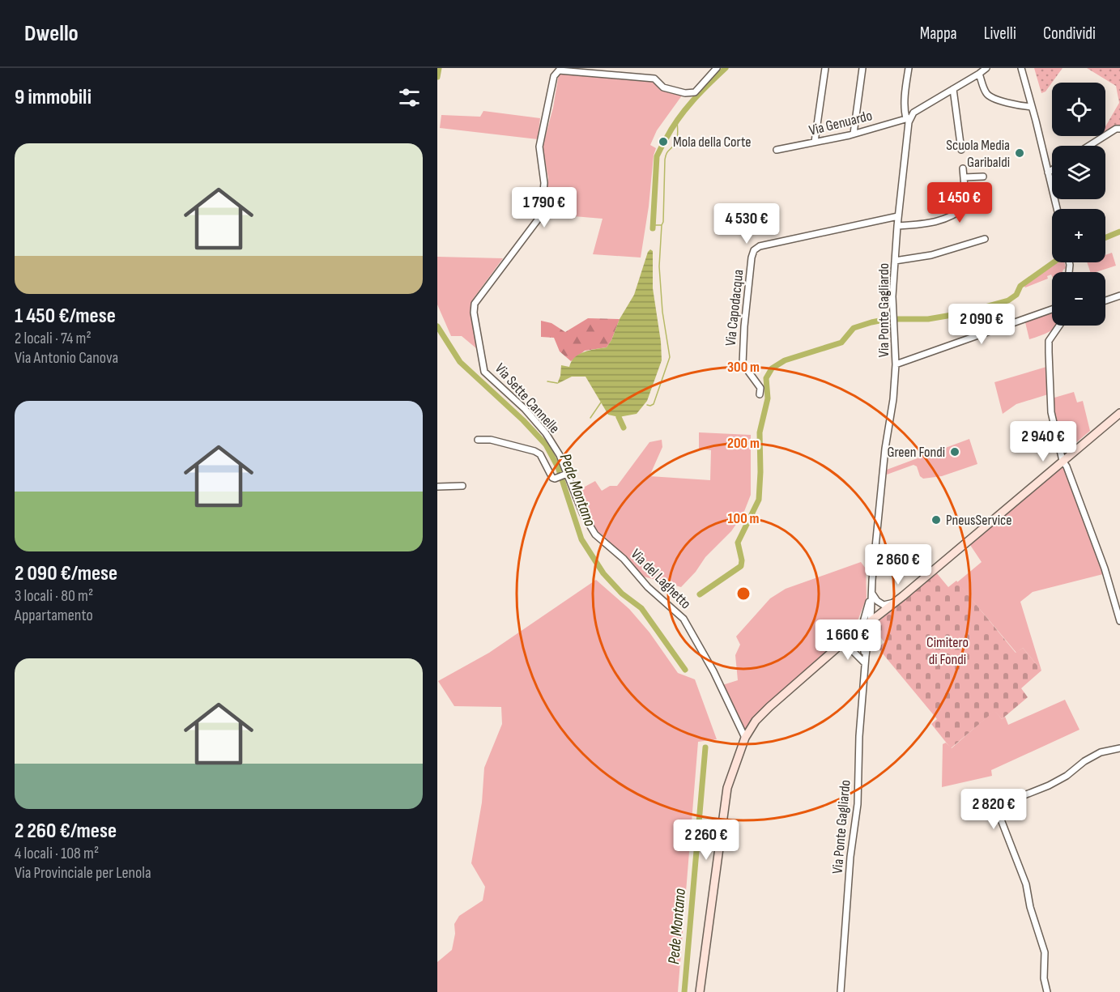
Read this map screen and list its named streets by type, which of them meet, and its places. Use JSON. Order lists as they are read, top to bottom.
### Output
{
  "streets": {
    "street": [
      "Via Genuardo",
      "Via Capodacqua",
      "Via Ponte Gagliardo",
      "Via Sette Cannelle",
      "Via del Laghetto"
    ]
  },
  "crossings": [
    ["Via Genuardo", "Via Ponte Gagliardo"],
    ["Via Capodacqua", "Via Ponte Gagliardo"],
    ["Via Sette Cannelle", "Via del Laghetto"]
  ],
  "water": ["Pede Montano"],
  "parks": ["Cimitero di Fondi"],
  "places": [
    "Mola della Corte",
    "Scuola Media Garibaldi",
    "Green Fondi",
    "PneusService"
  ],
  "page": {
    "header": "Dwello",
    "nav": ["Mappa", "Livelli", "Condividi"],
    "heading": "9 immobili",
    "map_buttons": ["+", "−"],
    "list": [
      {
        "name": "1 450 €/mese",
        "note": "2 locali · 74 m² · Via Antonio Canova"
      },
      {
        "name": "2 090 €/mese",
        "note": "3 locali · 80 m² · Appartamento"
      },
      {
        "name": "2 260 €/mese",
        "note": "4 locali · 108 m² · Via Provinciale per Lenola"
      }
    ],
    "price": [
      "1 450 €",
      "1 790 €",
      "4 530 €",
      "2 090 €",
      "2 940 €",
      "2 860 €",
      "1 660 €",
      "2 820 €",
      "2 260 €"
    ]
  },
  "rings": ["300 m", "200 m", "100 m"]
}
